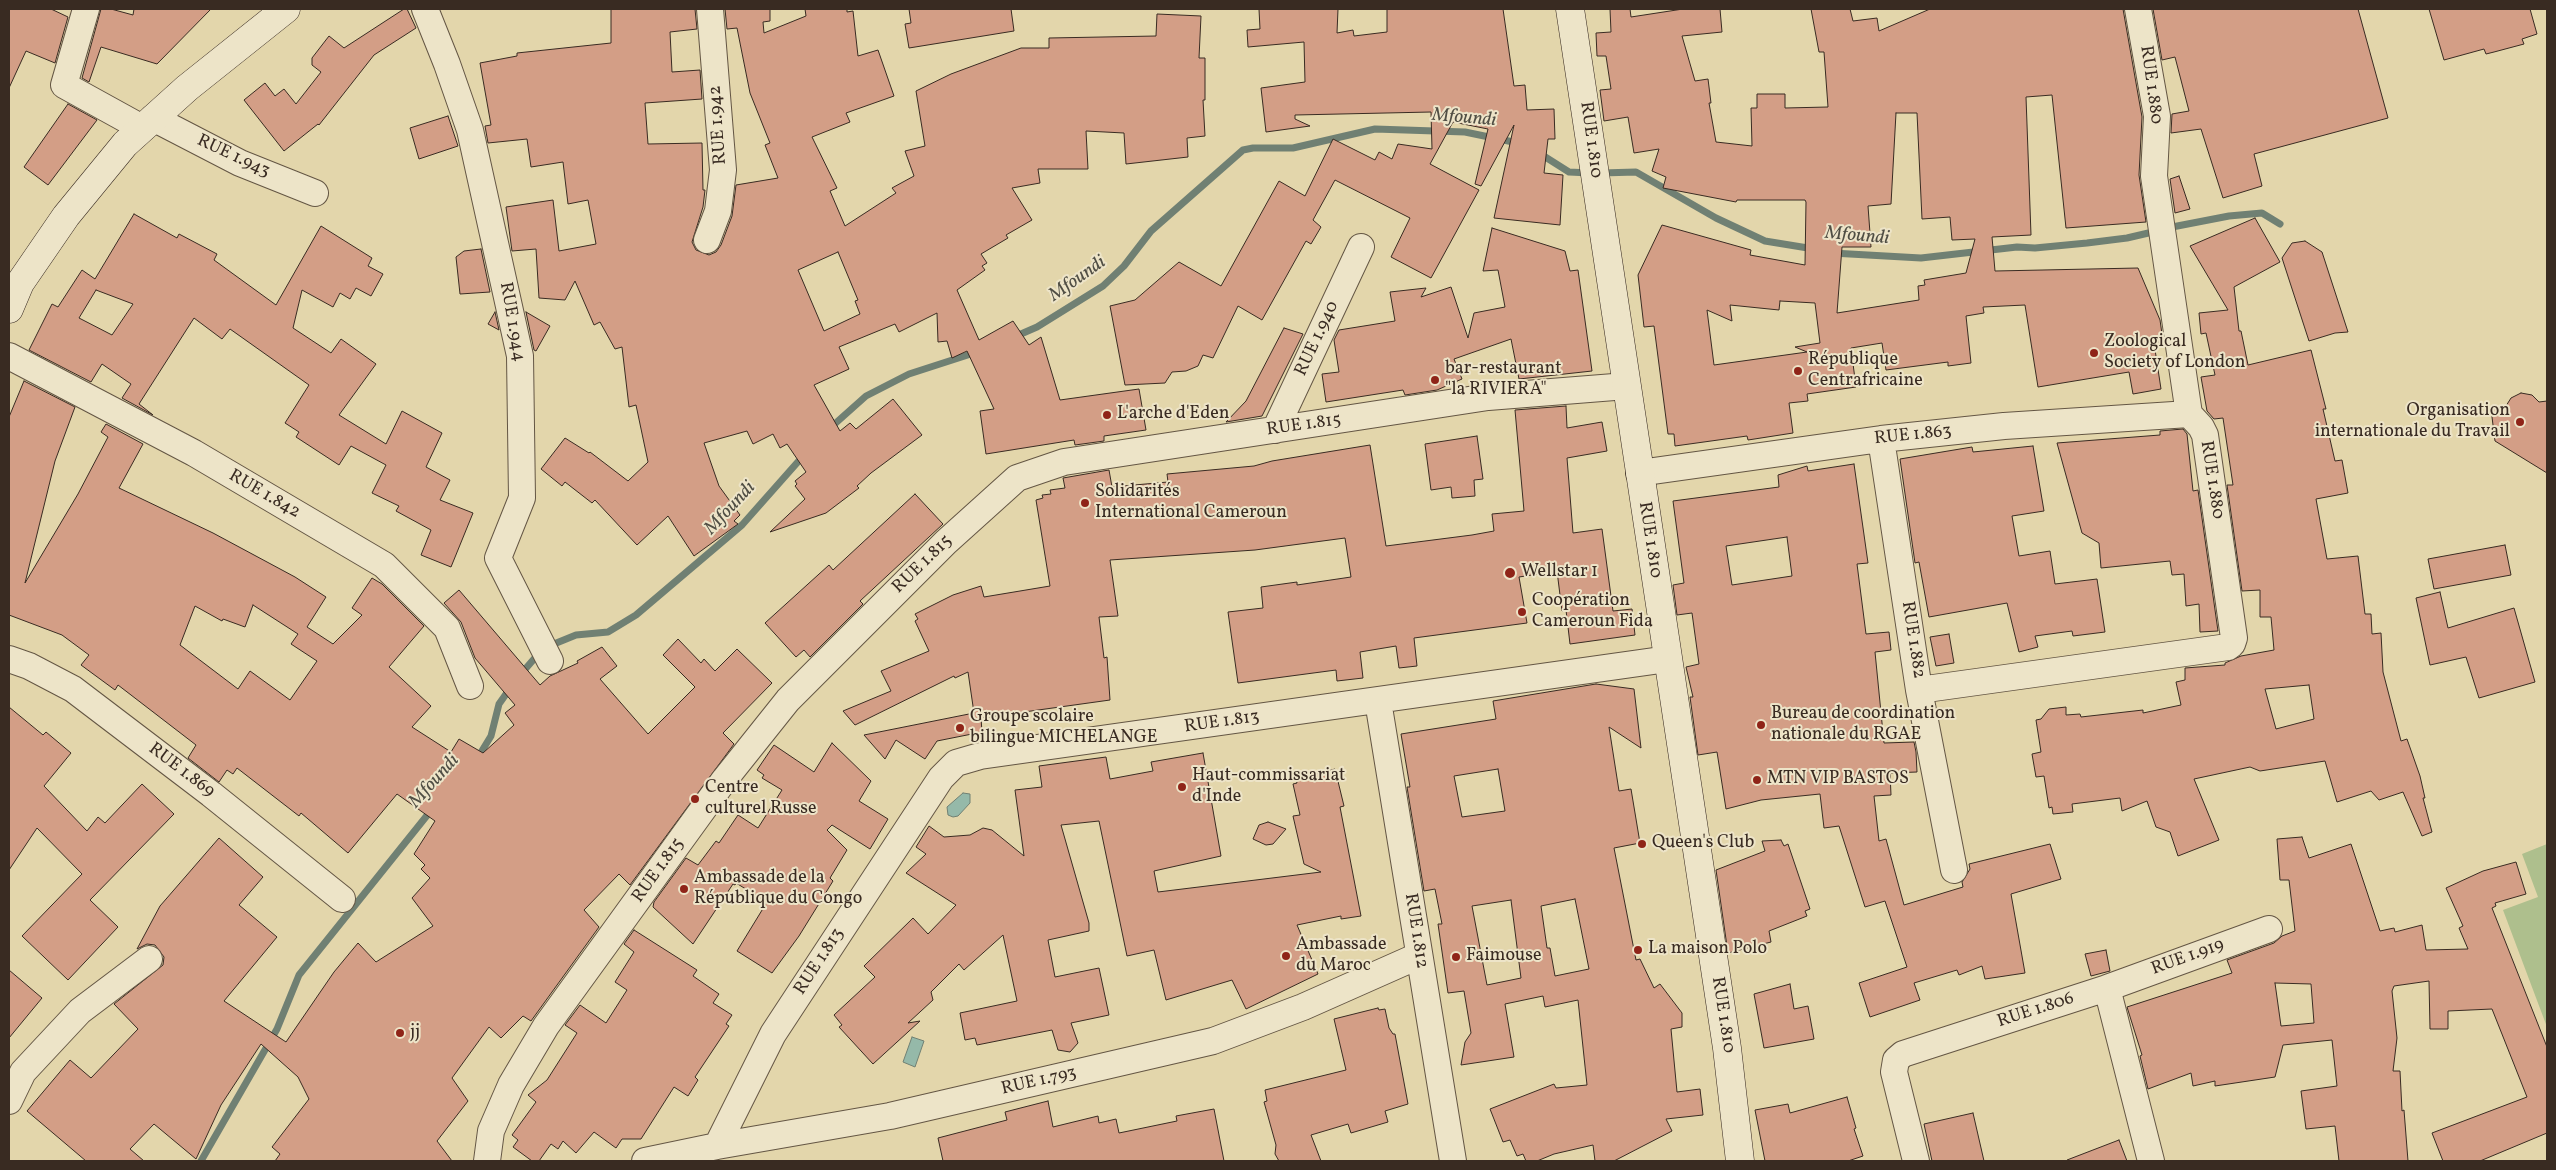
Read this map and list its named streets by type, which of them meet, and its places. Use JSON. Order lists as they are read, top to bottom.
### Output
{
  "streets": {
    "street": [
      "RUE 1.880",
      "RUE 1.942",
      "RUE 1.810",
      "RUE 1.943",
      "RUE 1.944",
      "RUE 1.940",
      "RUE 1.815",
      "RUE 1.863",
      "RUE 1.842",
      "RUE 1.882",
      "RUE 1.813",
      "RUE 1.869",
      "RUE 1.812",
      "RUE 1.919",
      "RUE 1.806",
      "RUE 1.793"
    ]
  },
  "crossings": [
    ["RUE 1.880", "RUE 1.863"],
    ["RUE 1.880", "RUE 1.882"],
    ["RUE 1.810", "RUE 1.815"],
    ["RUE 1.810", "RUE 1.863"],
    ["RUE 1.810", "RUE 1.813"],
    ["RUE 1.940", "RUE 1.815"],
    ["RUE 1.863", "RUE 1.882"],
    ["RUE 1.813", "RUE 1.812"],
    ["RUE 1.813", "RUE 1.793"],
    ["RUE 1.812", "RUE 1.793"],
    ["RUE 1.919", "RUE 1.806"]
  ],
  "water": ["Mfoundi"],
  "places": [
    "Zoological Society of London",
    "République Centrafricaine",
    "bar-restaurant \"la RIVIERA\"",
    "L'arche d'Eden",
    "Organisation internationale du Travail",
    "Solidarités International Cameroun",
    "Wellstar 1",
    "Coopération Cameroun Fida",
    "Bureau de coordination nationale du RGAE",
    "Groupe scolaire bilingue MICHELANGE",
    "MTN VIP BASTOS",
    "Haut-commissariat d'Inde",
    "Centre culturel Russe",
    "Queen's Club",
    "Ambassade de la République du Congo",
    "La maison Polo",
    "Ambassade du Maroc",
    "Faimouse",
    "jj"
  ]
}
